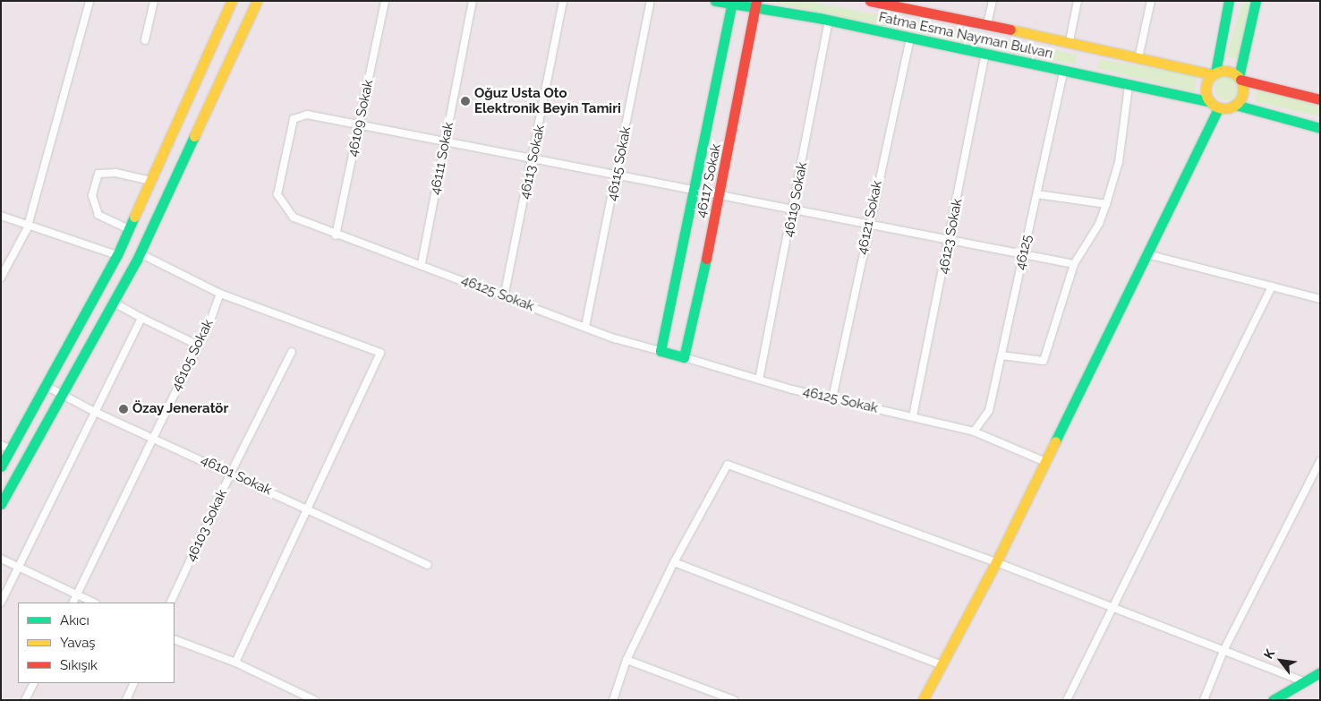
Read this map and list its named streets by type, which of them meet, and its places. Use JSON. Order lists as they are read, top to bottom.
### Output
{
  "streets": {
    "street": [
      "Fatma Esma Nayman Bulvarı",
      "46109 Sokak",
      "46111 Sokak",
      "46113 Sokak",
      "46115 Sokak",
      "46117 Sokak",
      "46119 Sokak",
      "46121 Sokak",
      "46123 Sokak",
      "46125",
      "46125 Sokak",
      "46105 Sokak",
      "46101 Sokak",
      "46103 Sokak"
    ]
  },
  "crossings": [
    ["Fatma Esma Nayman Bulvarı", "46117 Sokak"],
    ["Fatma Esma Nayman Bulvarı", "46119 Sokak"],
    ["Fatma Esma Nayman Bulvarı", "46121 Sokak"],
    ["Fatma Esma Nayman Bulvarı", "46123 Sokak"],
    ["Fatma Esma Nayman Bulvarı", "46125"],
    ["46109 Sokak", "46125 Sokak"],
    ["46111 Sokak", "46125 Sokak"],
    ["46113 Sokak", "46125 Sokak"],
    ["46115 Sokak", "46125 Sokak"],
    ["46117 Sokak", "46125 Sokak"],
    ["46119 Sokak", "46125 Sokak"],
    ["46121 Sokak", "46125 Sokak"],
    ["46123 Sokak", "46125 Sokak"],
    ["46125", "46125 Sokak"],
    ["46105 Sokak", "46101 Sokak"],
    ["46101 Sokak", "46103 Sokak"]
  ],
  "places": ["Oğuz Usta Oto Elektronik Beyin Tamiri", "Özay Jeneratör"],
  "legend": ["Akıcı", "Yavaş", "Sıkışık"],
  "north": "top left"
}
